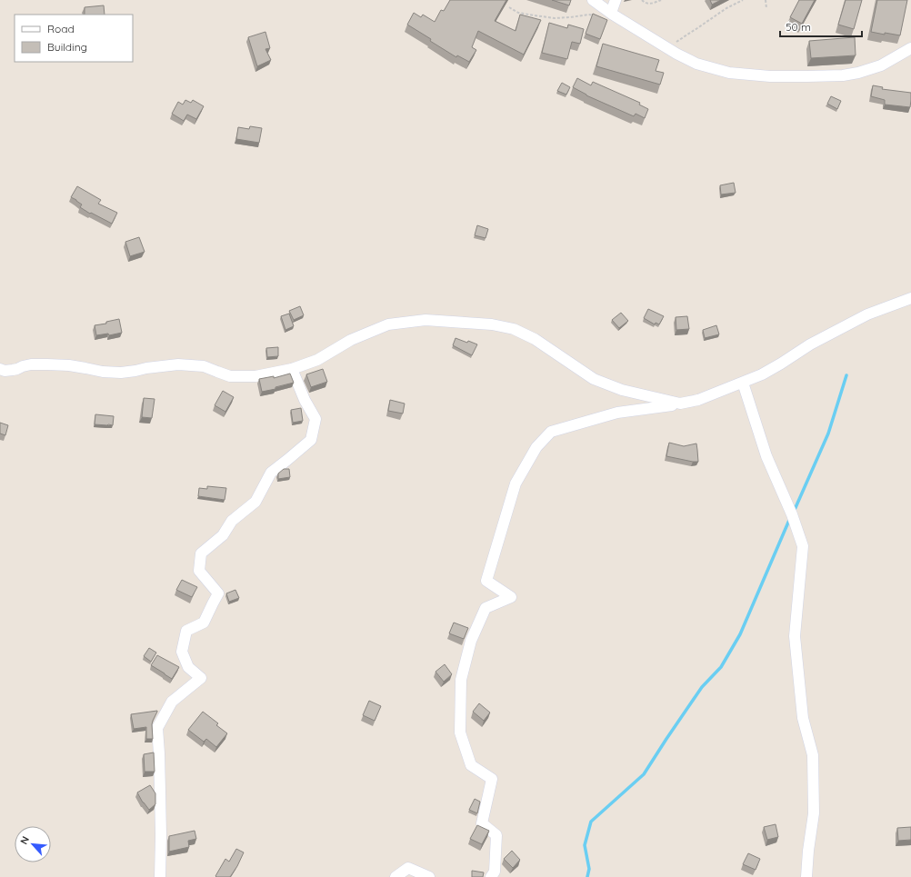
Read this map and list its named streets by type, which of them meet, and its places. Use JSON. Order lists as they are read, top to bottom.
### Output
{
  "legend": ["Road", "Building"],
  "scale_bar": "50 m",
  "north": "top left"
}
